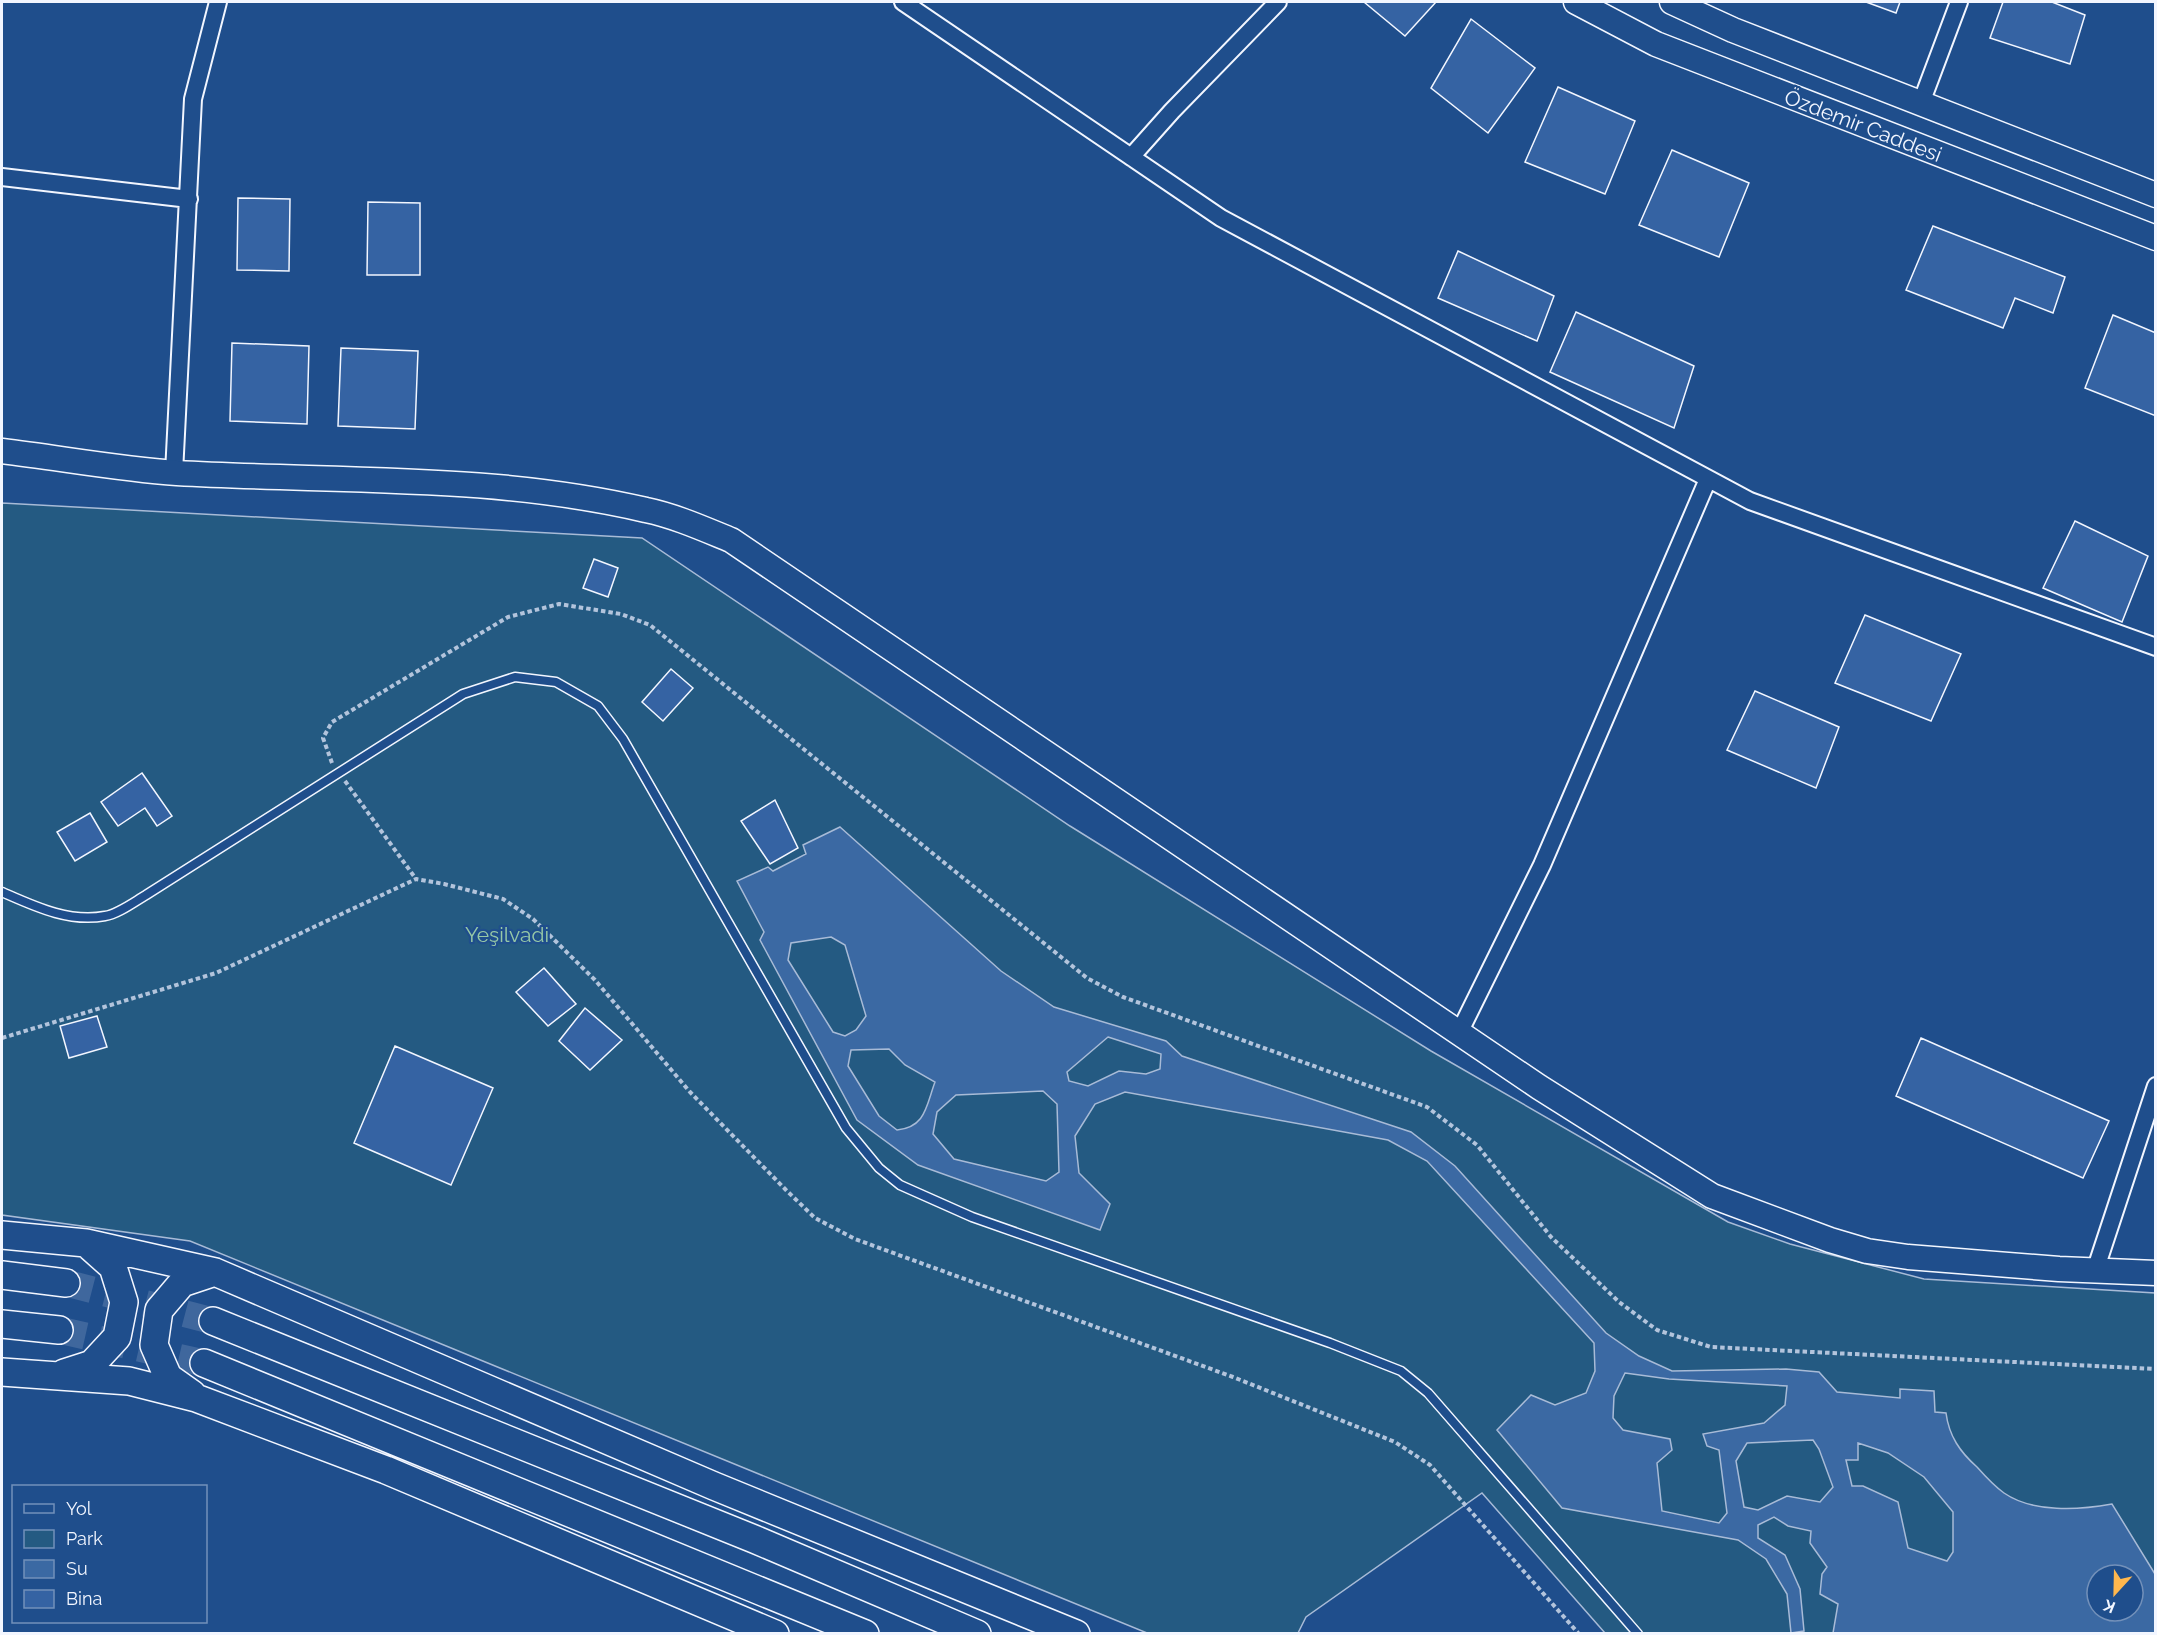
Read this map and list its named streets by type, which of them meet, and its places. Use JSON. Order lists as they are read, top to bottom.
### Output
{
  "streets": {
    "street": ["Özdemir Caddesi"]
  },
  "parks": ["Yeşilvadi"],
  "legend": [
    "Yol",
    "Park",
    "Su",
    "Bina"
  ],
  "north": "bottom"
}
